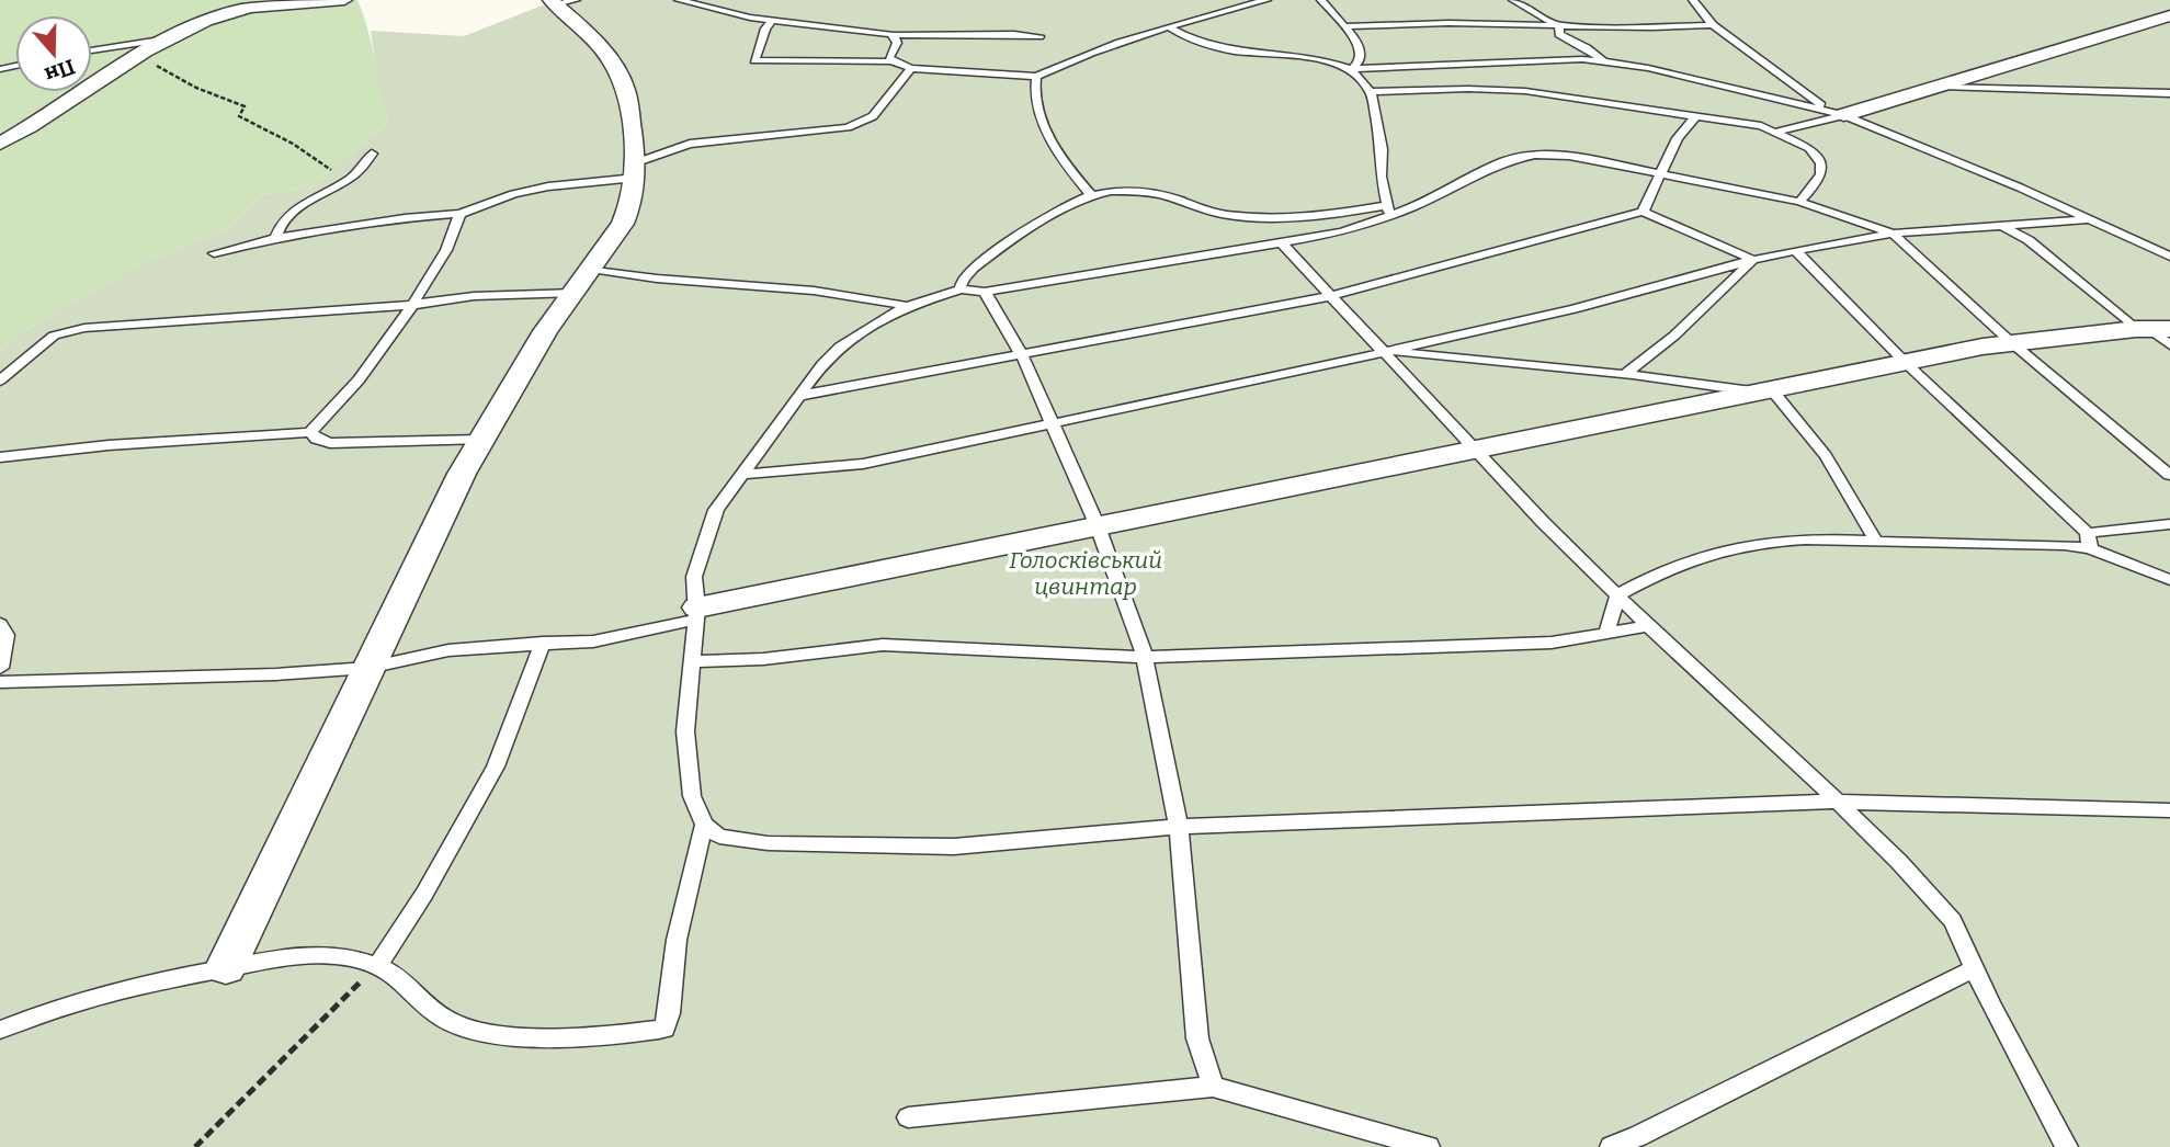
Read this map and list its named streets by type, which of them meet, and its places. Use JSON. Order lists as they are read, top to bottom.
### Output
{
  "parks": ["Голосківський цвинтар"],
  "north": "bottom"
}
